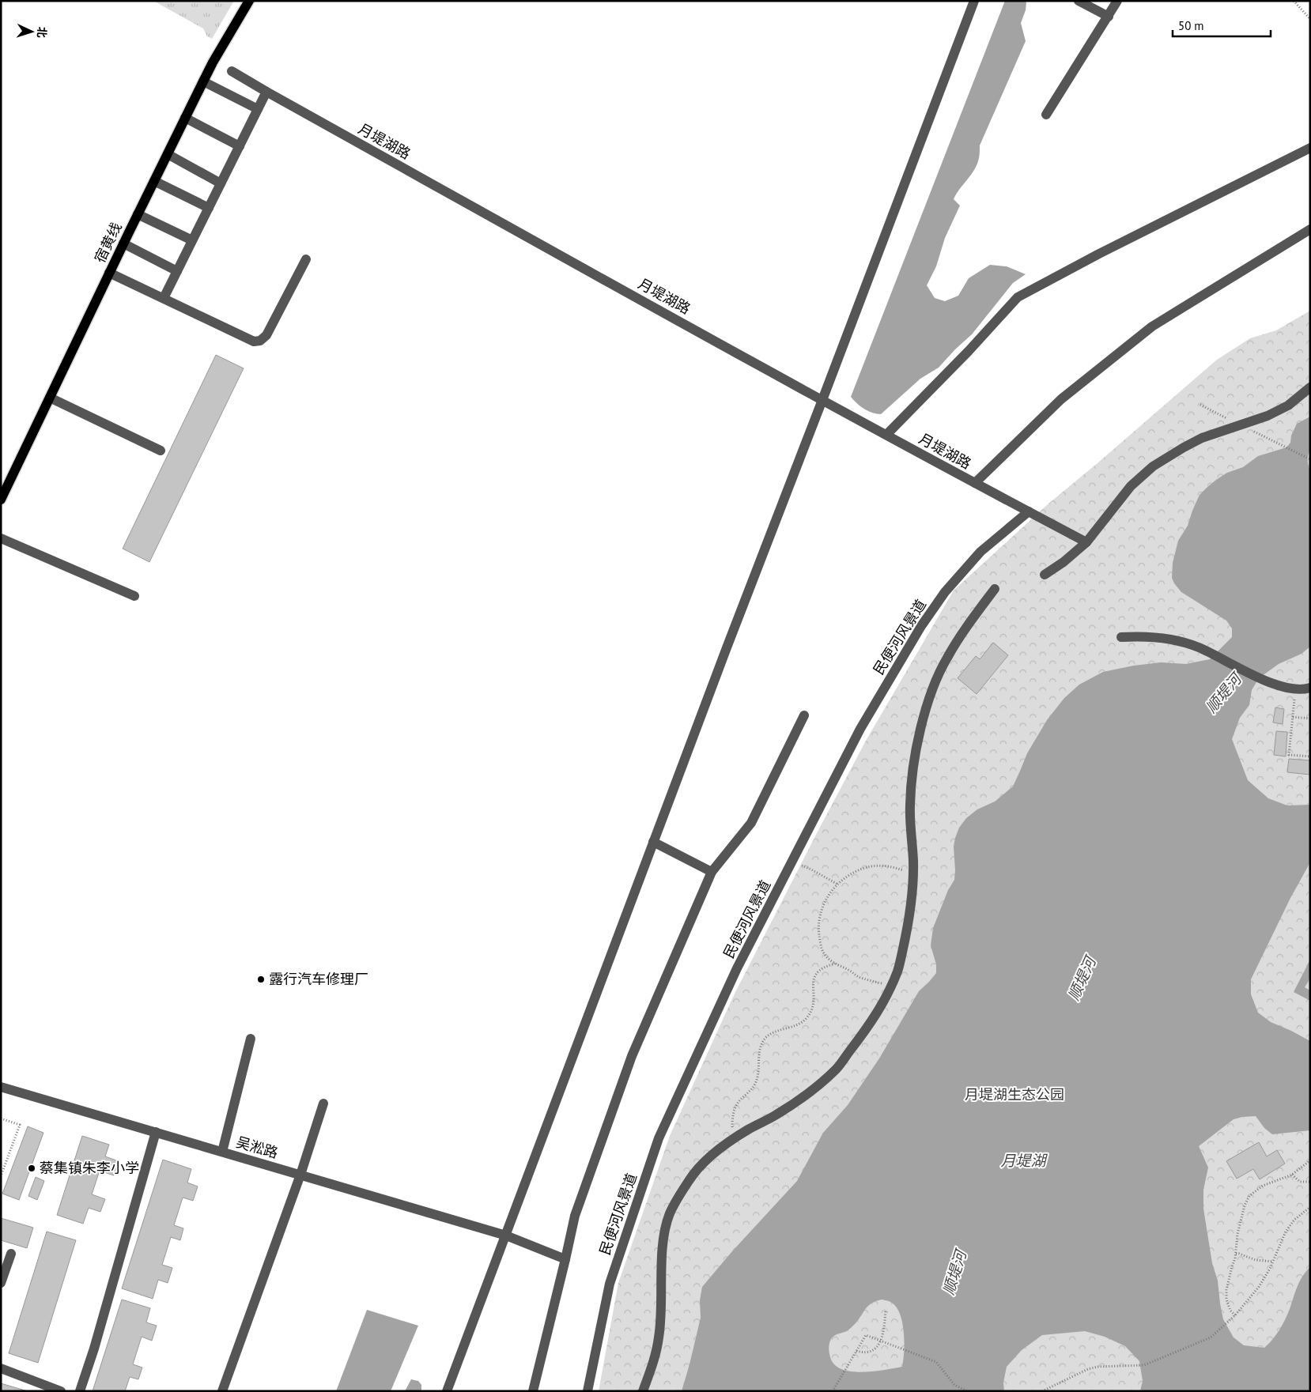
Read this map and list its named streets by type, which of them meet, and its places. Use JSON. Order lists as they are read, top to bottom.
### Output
{
  "streets": {
    "main road": ["宿黄线"],
    "street": ["月堤湖路", "民便河风景道", "吴淞路"]
  },
  "crossings": [
    ["月堤湖路", "民便河风景道"]
  ],
  "water": ["顺堤河", "月堤湖"],
  "parks": ["月堤湖生态公园"],
  "places": ["露行汽车修理厂", "蔡集镇朱李小学"],
  "scale_bar": "50 m",
  "north": "right"
}
